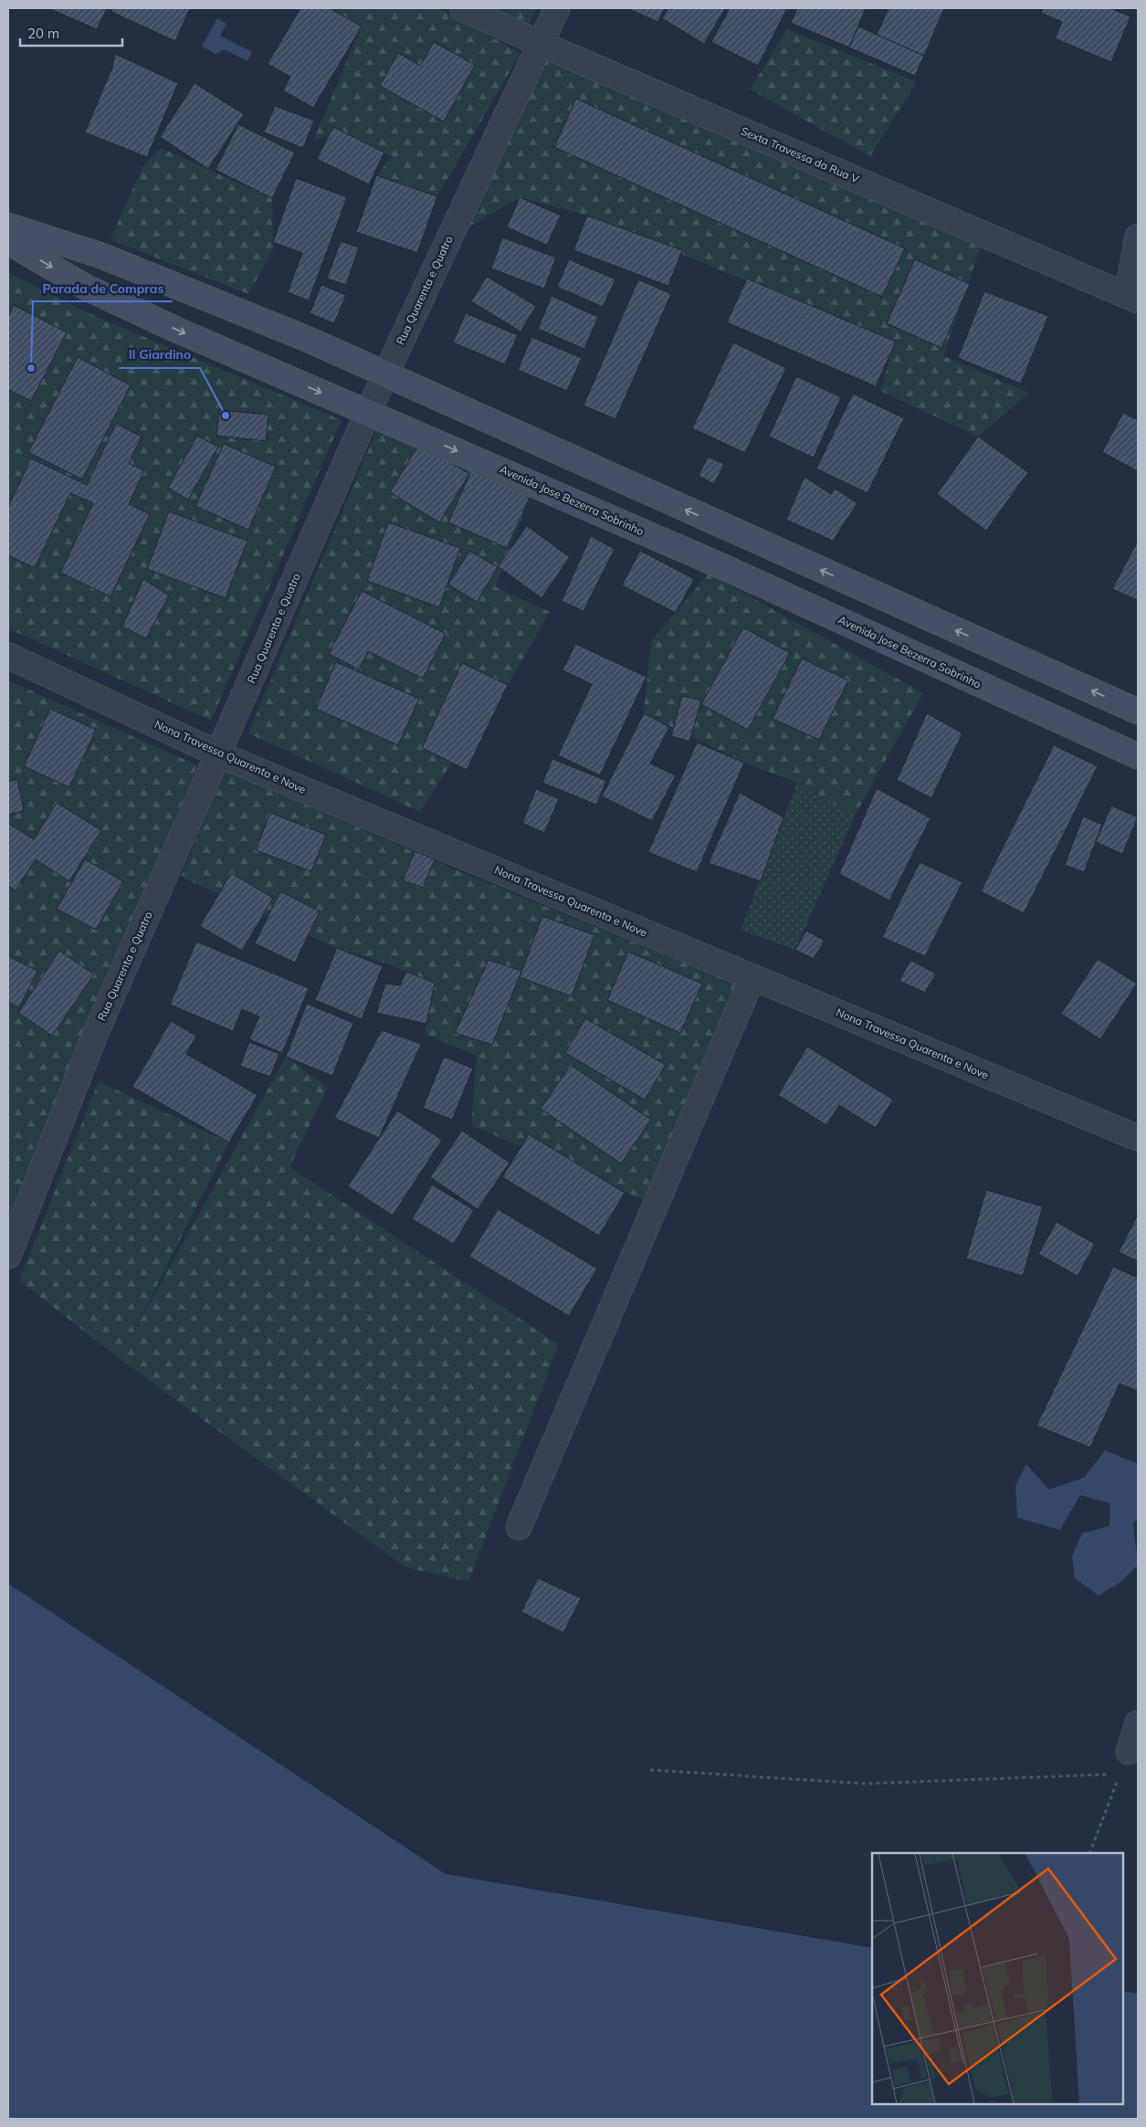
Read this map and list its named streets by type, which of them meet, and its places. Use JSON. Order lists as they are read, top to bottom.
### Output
{
  "streets": {
    "main road": ["Avenida Jose Bezerra Sobrinho"],
    "street": ["Sexta Travessa da Rua V", "Rua Quarenta e Quatro", "Nona Travessa Quarenta e Nove"]
  },
  "crossings": [
    ["Sexta Travessa da Rua V", "Rua Quarenta e Quatro"],
    ["Rua Quarenta e Quatro", "Avenida Jose Bezerra Sobrinho"],
    ["Rua Quarenta e Quatro", "Nona Travessa Quarenta e Nove"]
  ],
  "places": ["Parada de Compras", "Il Giardino"],
  "scale_bar": "20 m"
}
